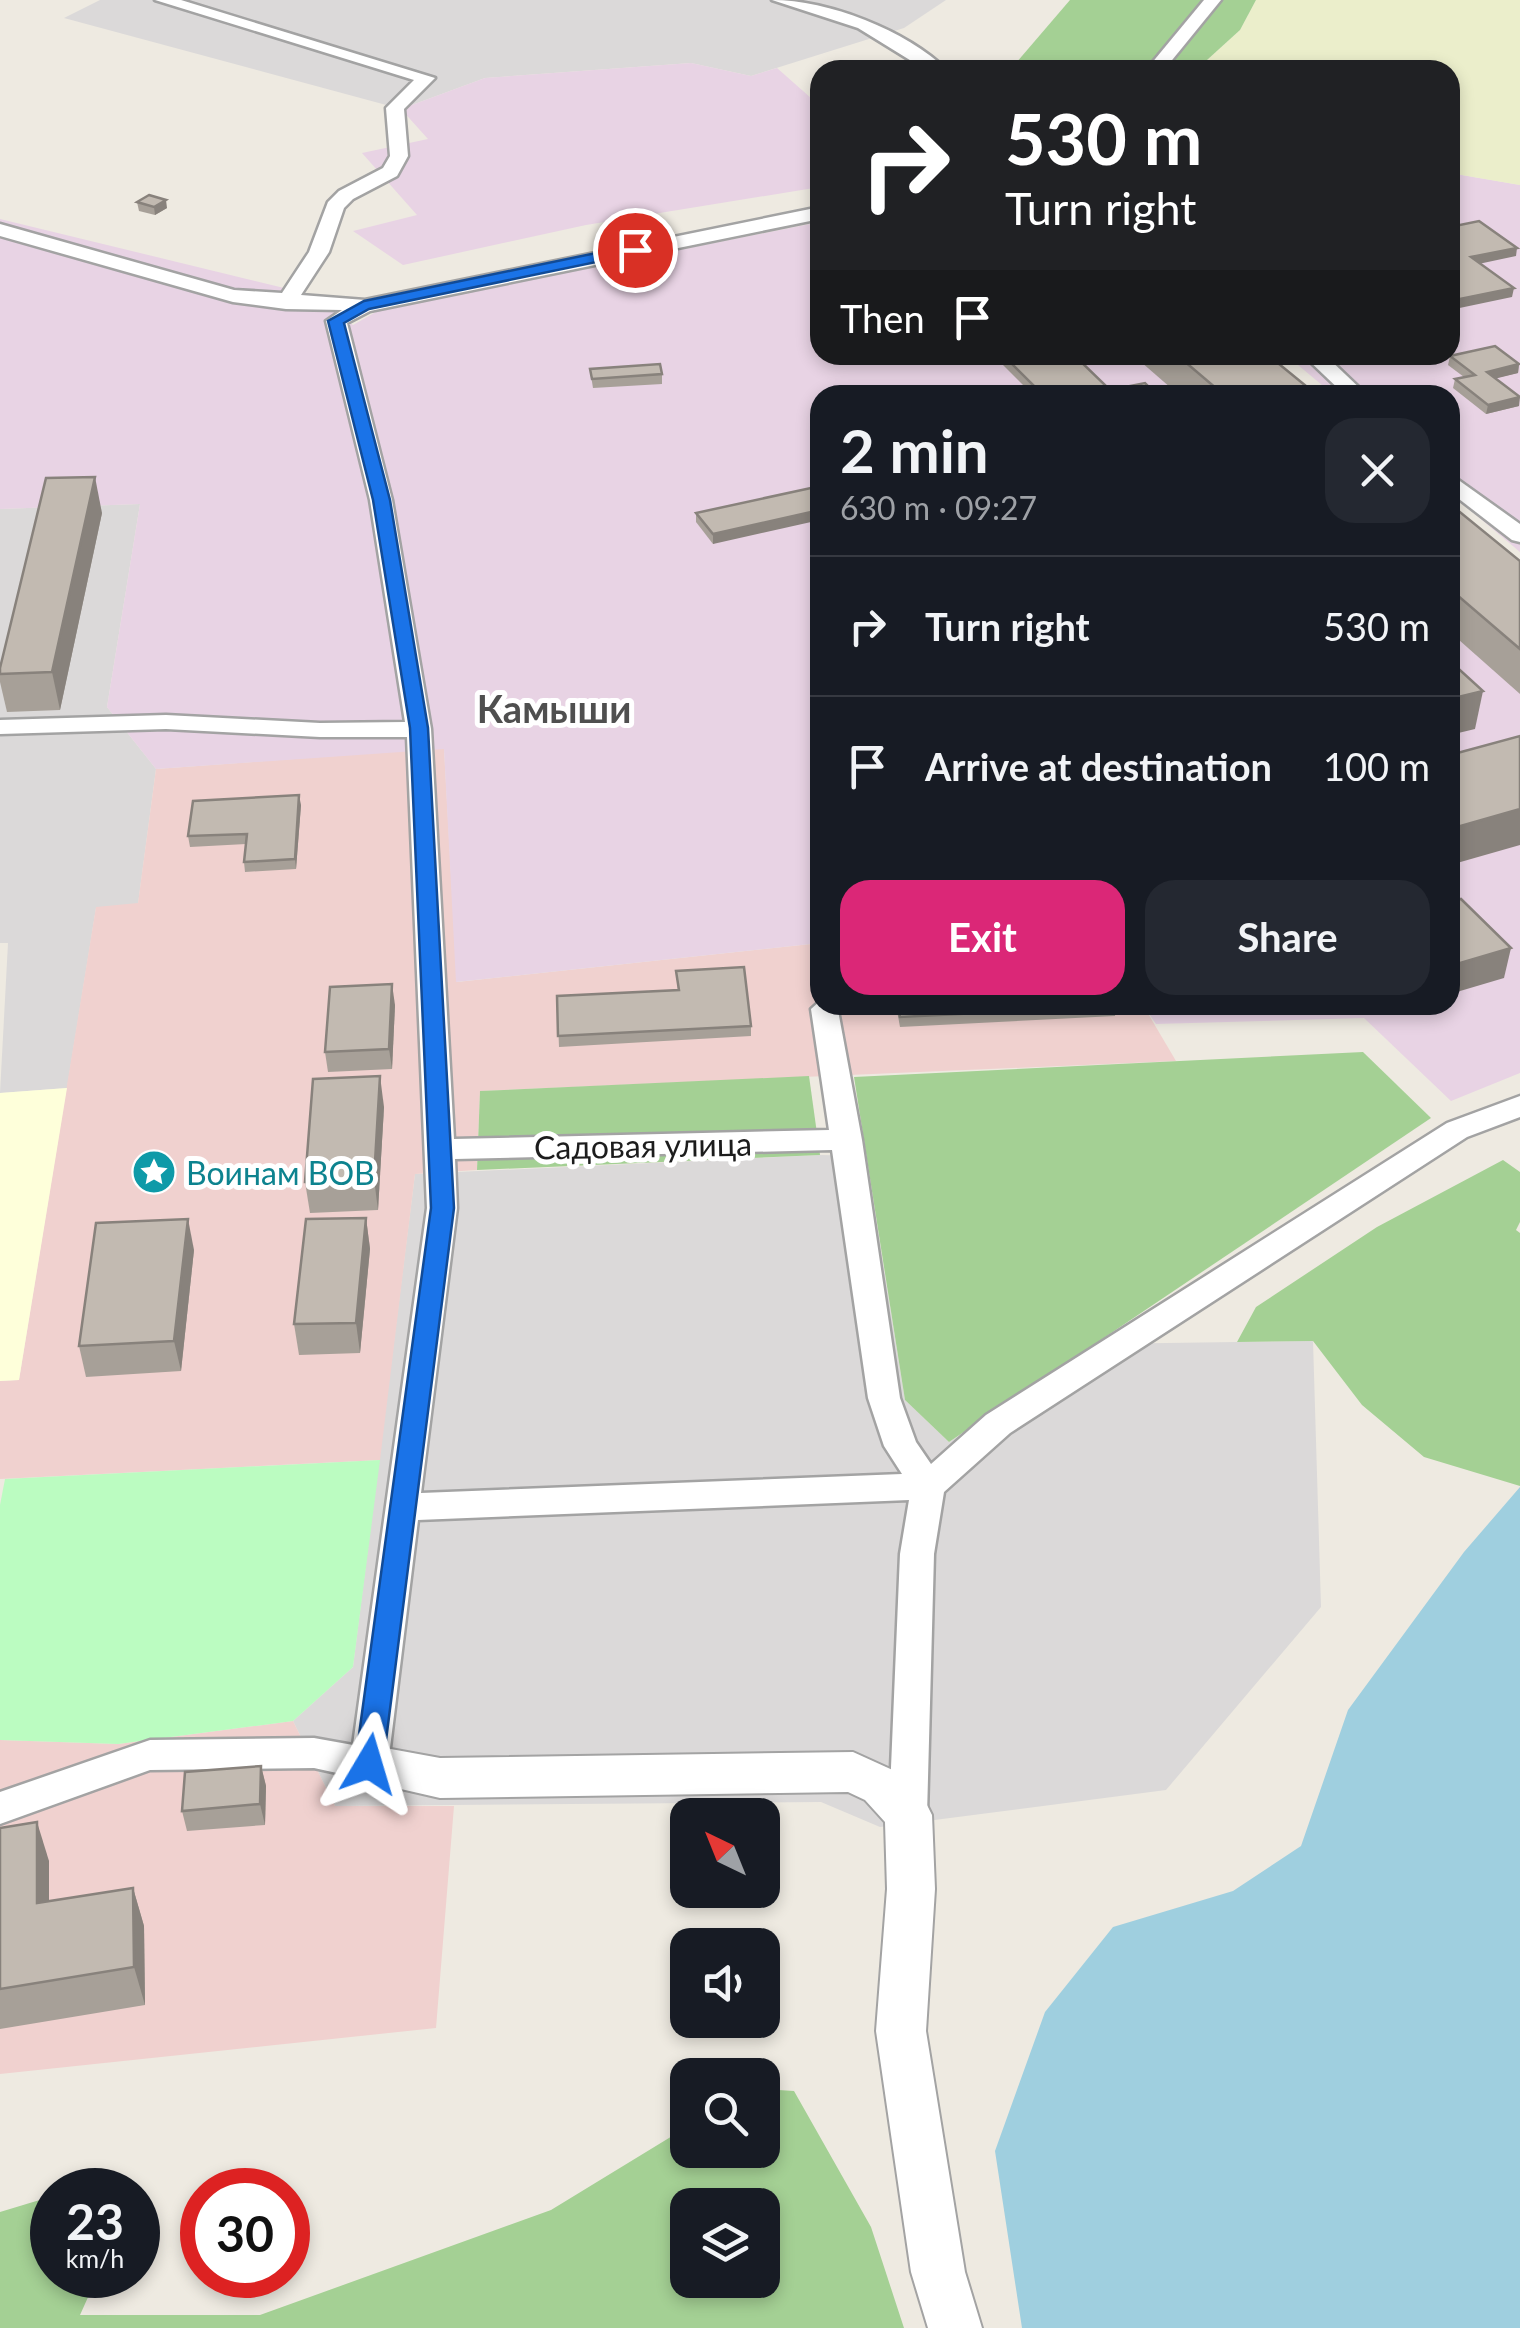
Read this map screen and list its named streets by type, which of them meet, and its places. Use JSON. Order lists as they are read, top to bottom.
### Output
{
  "streets": {
    "street": ["Садовая улица"]
  },
  "districts": ["Камыши"],
  "places": {
    "place": ["Воинам ВОВ"]
  },
  "north": "top left",
  "page": {
    "turn": ["530 m", "Turn right"],
    "then": "Then",
    "heading": ["2 min", "630 m · 09:27"],
    "list": [
      {
        "name": "Turn right",
        "value": "530 m"
      },
      {
        "name": "Arrive at destination",
        "value": "100 m"
      }
    ],
    "buttons": ["Exit", "Share"],
    "speed": "23 km/h",
    "limit": "30"
  }
}
